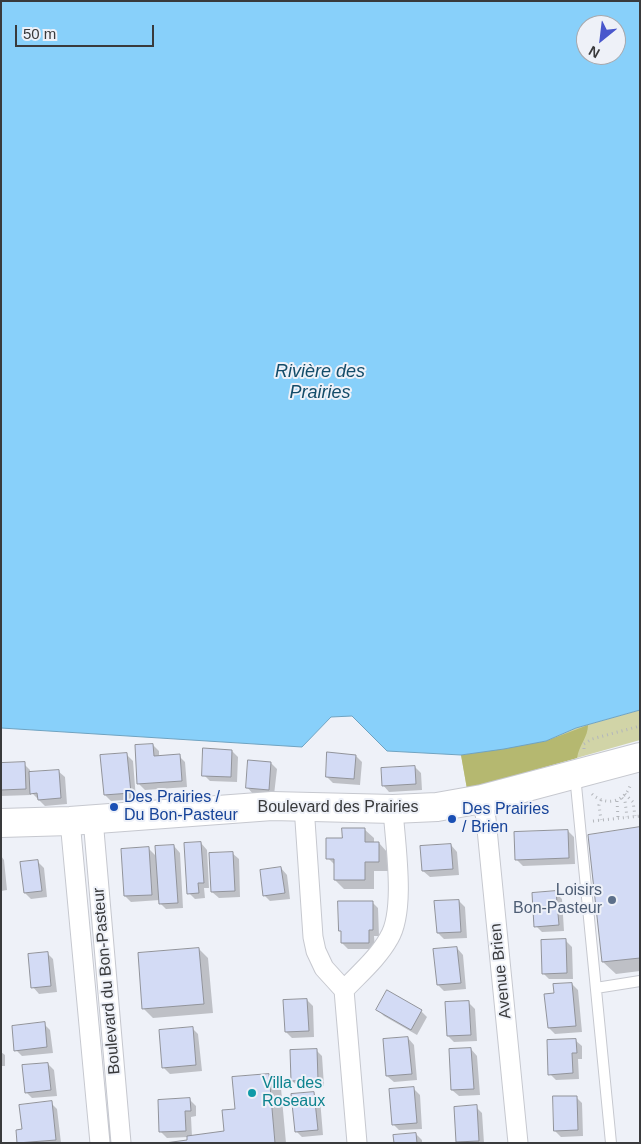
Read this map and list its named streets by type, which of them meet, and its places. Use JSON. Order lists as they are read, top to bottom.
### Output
{
  "streets": {
    "street": ["Boulevard des Prairies", "Avenue Brien", "Boulevard du Bon-Pasteur"]
  },
  "crossings": [
    ["Boulevard des Prairies", "Avenue Brien"],
    ["Boulevard des Prairies", "Boulevard du Bon-Pasteur"]
  ],
  "water": ["Rivière des Prairies"],
  "places": [
    "Des Prairies / Du Bon-Pasteur",
    "Des Prairies / Brien",
    "Loisirs Bon-Pasteur",
    "Villa des Roseaux"
  ],
  "scale_bar": "50 m",
  "north": "bottom left"
}
